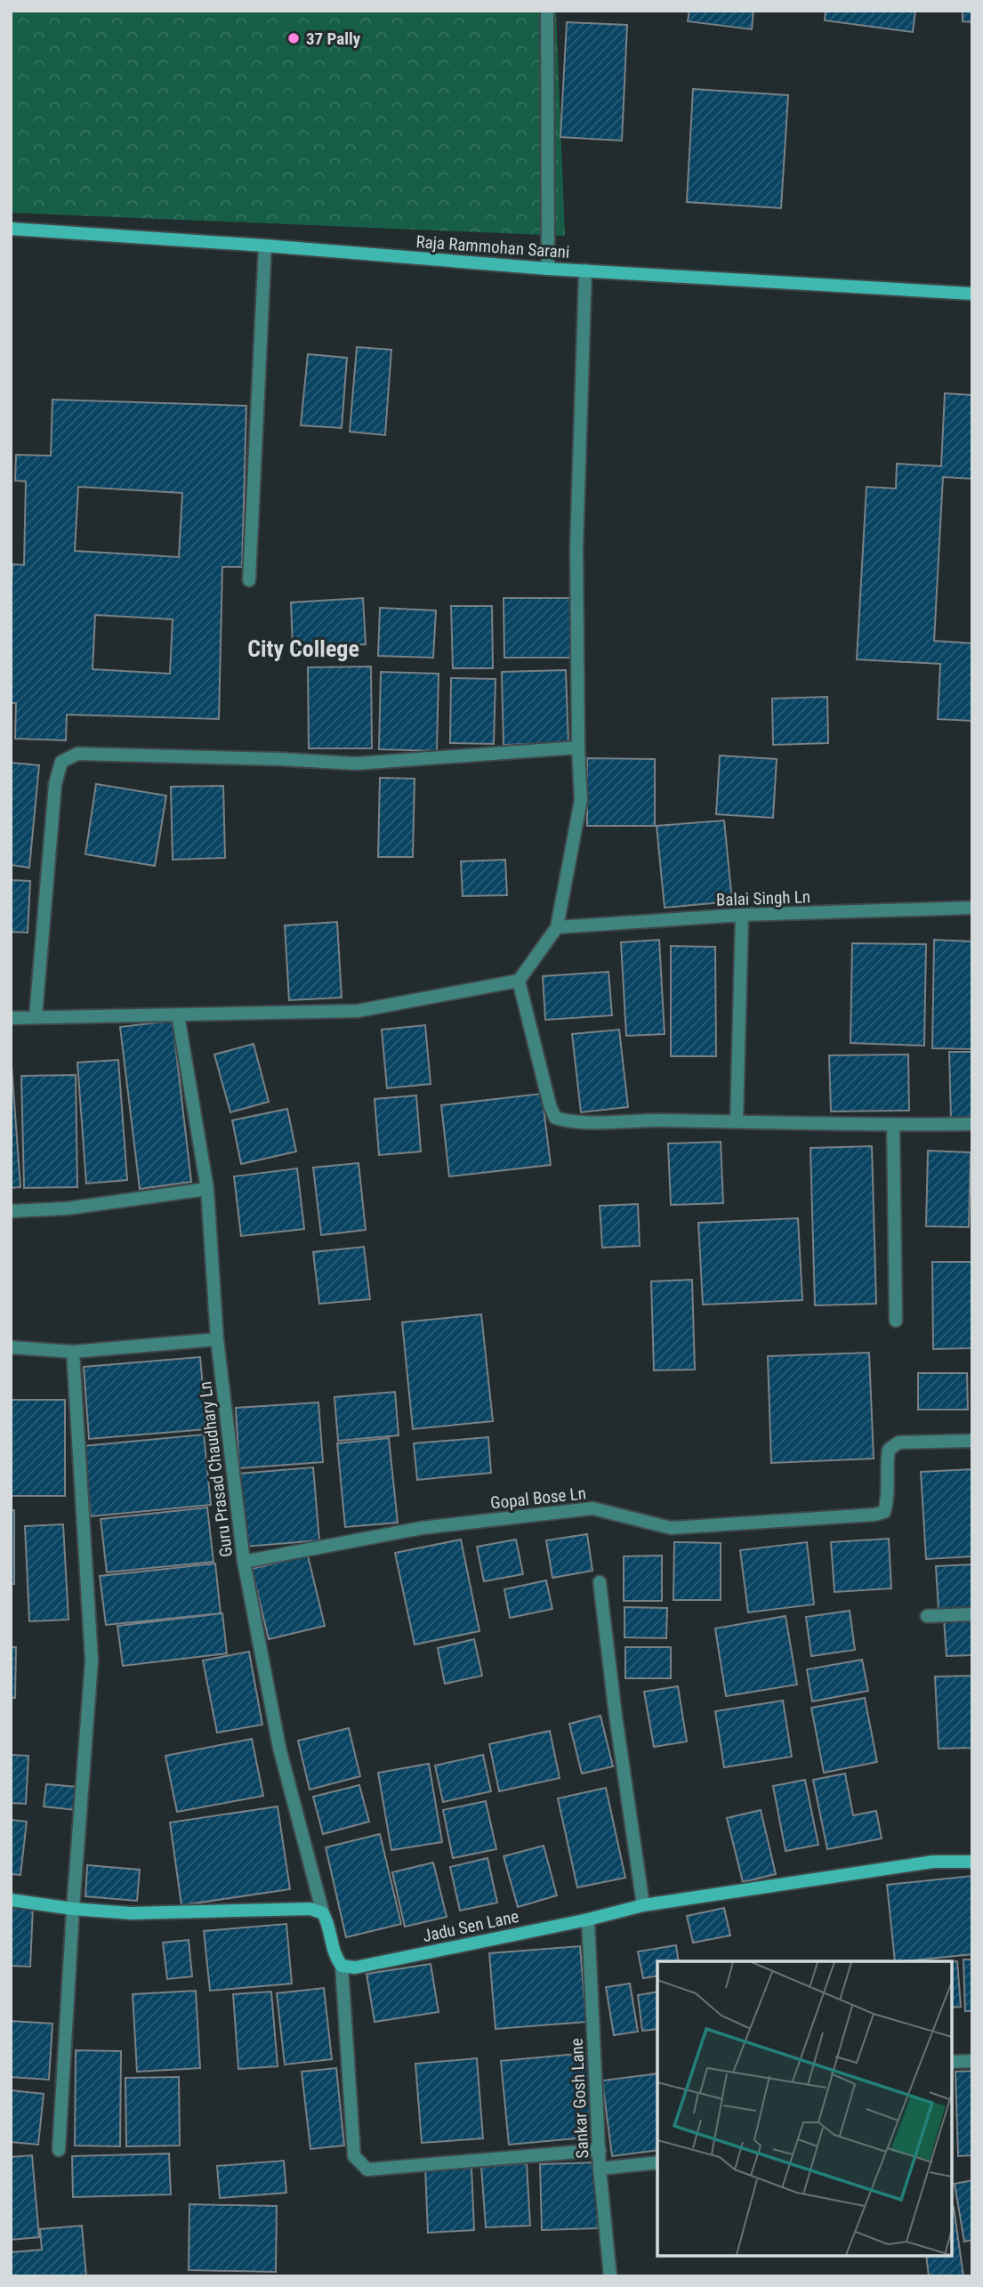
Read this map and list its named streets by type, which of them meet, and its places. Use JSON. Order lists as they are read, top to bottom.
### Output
{
  "streets": {
    "street": [
      "Raja Rammohan Sarani",
      "Balai Singh Ln",
      "Guru Prasad Chaudhary Ln",
      "Gopal Bose Ln",
      "Jadu Sen Lane",
      "Sankar Gosh Lane"
    ]
  },
  "crossings": [
    ["Guru Prasad Chaudhary Ln", "Gopal Bose Ln"],
    ["Jadu Sen Lane", "Sankar Gosh Lane"]
  ],
  "districts": ["City College"],
  "places": ["37 Pally"]
}
